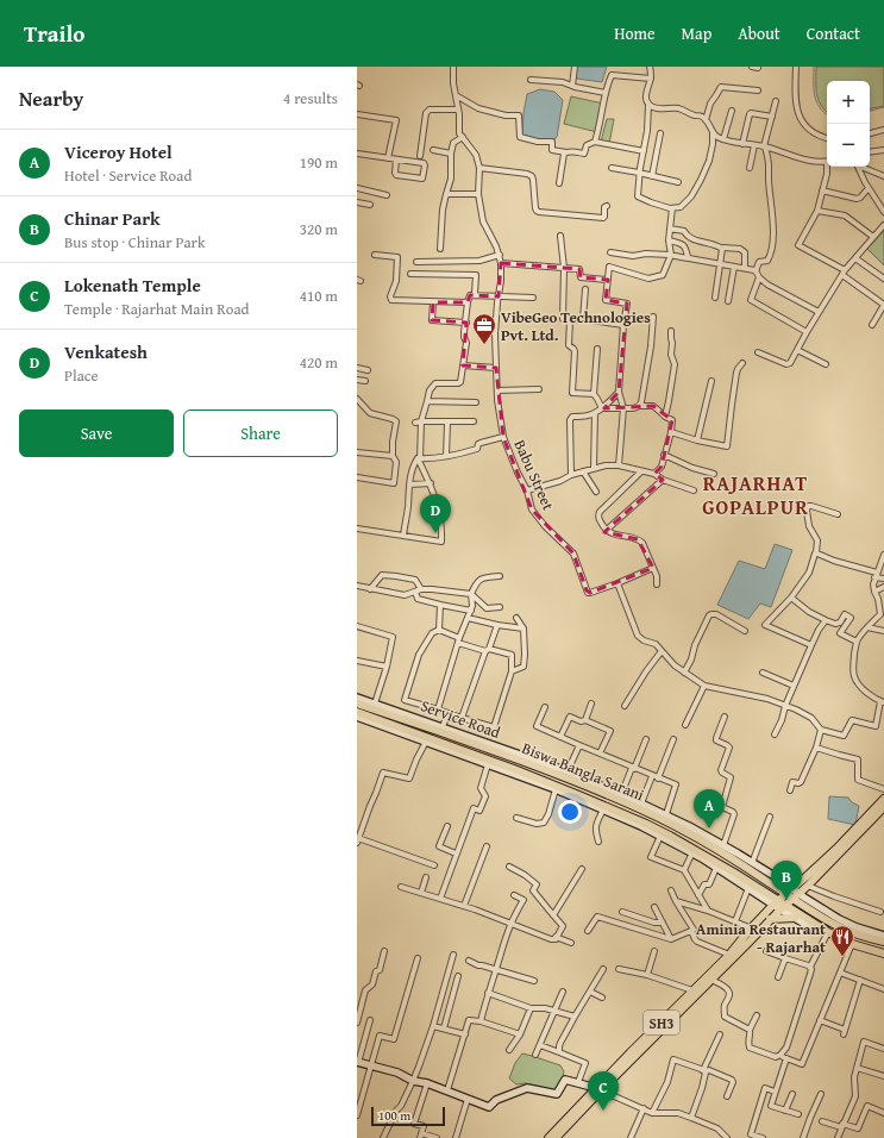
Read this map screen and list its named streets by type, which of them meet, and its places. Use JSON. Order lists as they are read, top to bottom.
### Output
{
  "streets": {
    "main road": ["Biswa Bangla Sarani", "SH3"],
    "street": ["Babu Street", "Service Road"]
  },
  "crossings": [
    ["Service Road", "Biswa Bangla Sarani"],
    ["Service Road", "SH3"],
    ["Biswa Bangla Sarani", "SH3"]
  ],
  "districts": ["RAJARHAT GOPALPUR"],
  "places": {
    "office": ["VibeGeo Technologies Pvt. Ltd."],
    "restaurant": ["Aminia Restaurant - Rajarhat"]
  },
  "scale_bar": "100 m",
  "page": {
    "header": "Trailo",
    "nav": [
      "Home",
      "Map",
      "About",
      "Contact"
    ],
    "heading": ["Nearby", "4 results"],
    "map_buttons": ["+", "−"],
    "list": [
      {
        "mark": "A",
        "name": "Viceroy Hotel",
        "note": "Hotel · Service Road",
        "value": "190 m"
      },
      {
        "mark": "B",
        "name": "Chinar Park",
        "note": "Bus stop · Chinar Park",
        "value": "320 m"
      },
      {
        "mark": "C",
        "name": "Lokenath Temple",
        "note": "Temple · Rajarhat Main Road",
        "value": "410 m"
      },
      {
        "mark": "D",
        "name": "Venkatesh",
        "note": "Place",
        "value": "420 m"
      }
    ],
    "buttons": ["Save", "Share"],
    "pins": [
      "D",
      "A",
      "B",
      "C"
    ],
    "scale": "100 m"
  }
}
